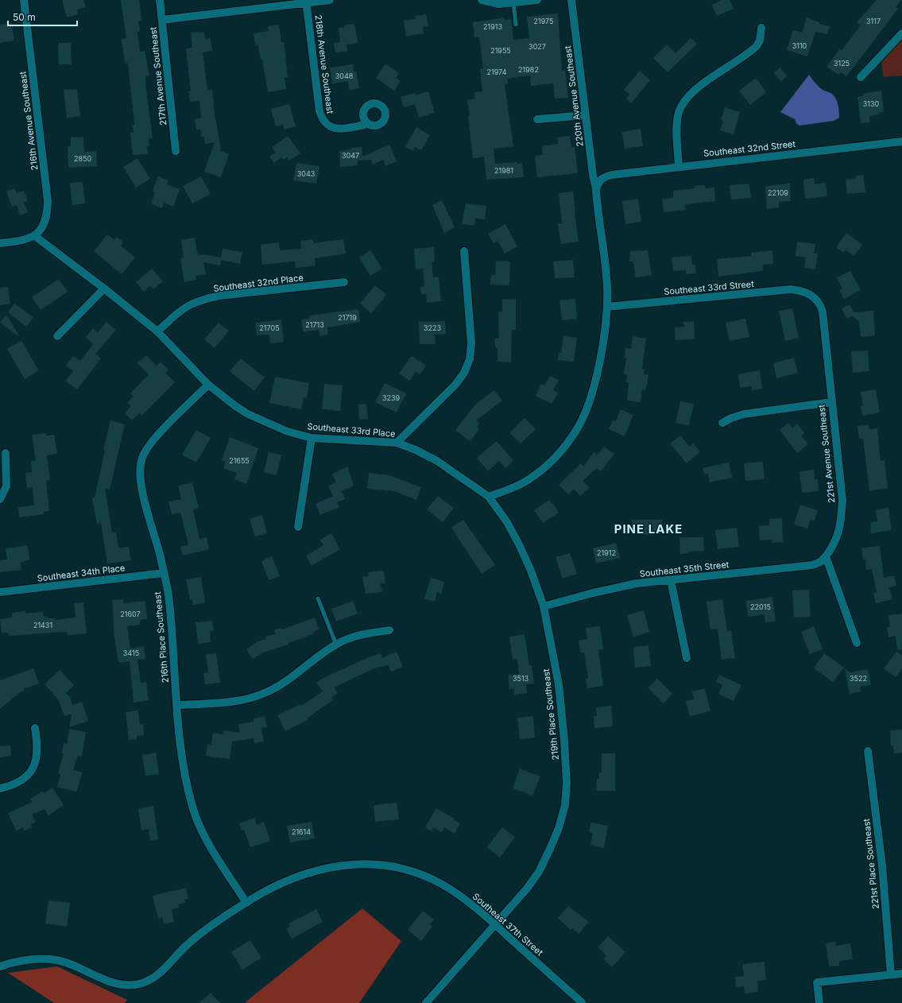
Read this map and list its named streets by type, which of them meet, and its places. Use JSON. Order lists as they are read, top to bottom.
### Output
{
  "streets": {
    "street": [
      "218th Avenue Southeast",
      "217th Avenue Southeast",
      "220th Avenue Southeast",
      "216th Avenue Southeast",
      "Southeast 32nd Street",
      "Southeast 32nd Place",
      "Southeast 33rd Street",
      "Southeast 33rd Place",
      "221st Avenue Southeast",
      "Southeast 35th Street",
      "Southeast 34th Place",
      "216th Place Southeast",
      "219th Place Southeast",
      "221st Place Southeast",
      "Southeast 37th Street"
    ]
  },
  "crossings": [
    ["220th Avenue Southeast", "Southeast 32nd Street"],
    ["220th Avenue Southeast", "Southeast 33rd Street"],
    ["220th Avenue Southeast", "Southeast 33rd Place"],
    ["220th Avenue Southeast", "219th Place Southeast"],
    ["Southeast 32nd Place", "Southeast 33rd Place"],
    ["Southeast 33rd Street", "221st Avenue Southeast"],
    ["Southeast 33rd Place", "216th Place Southeast"],
    ["Southeast 33rd Place", "219th Place Southeast"],
    ["221st Avenue Southeast", "Southeast 35th Street"],
    ["Southeast 35th Street", "219th Place Southeast"],
    ["Southeast 34th Place", "216th Place Southeast"],
    ["216th Place Southeast", "Southeast 37th Street"],
    ["219th Place Southeast", "Southeast 37th Street"]
  ],
  "districts": ["PINE LAKE"],
  "house_numbers": [
    "21975",
    "3117",
    "21913",
    "3110",
    "3027",
    "21955",
    "3125",
    "21982",
    "21974",
    "3048",
    "3130",
    "3047",
    "2850",
    "21981",
    "3043",
    "22109",
    "21719",
    "21713",
    "21705",
    "3223",
    "3239",
    "21655",
    "21912",
    "22015",
    "21607",
    "21431",
    "3415",
    "3513",
    "3522",
    "21614"
  ],
  "scale_bar": "50 m"
}
